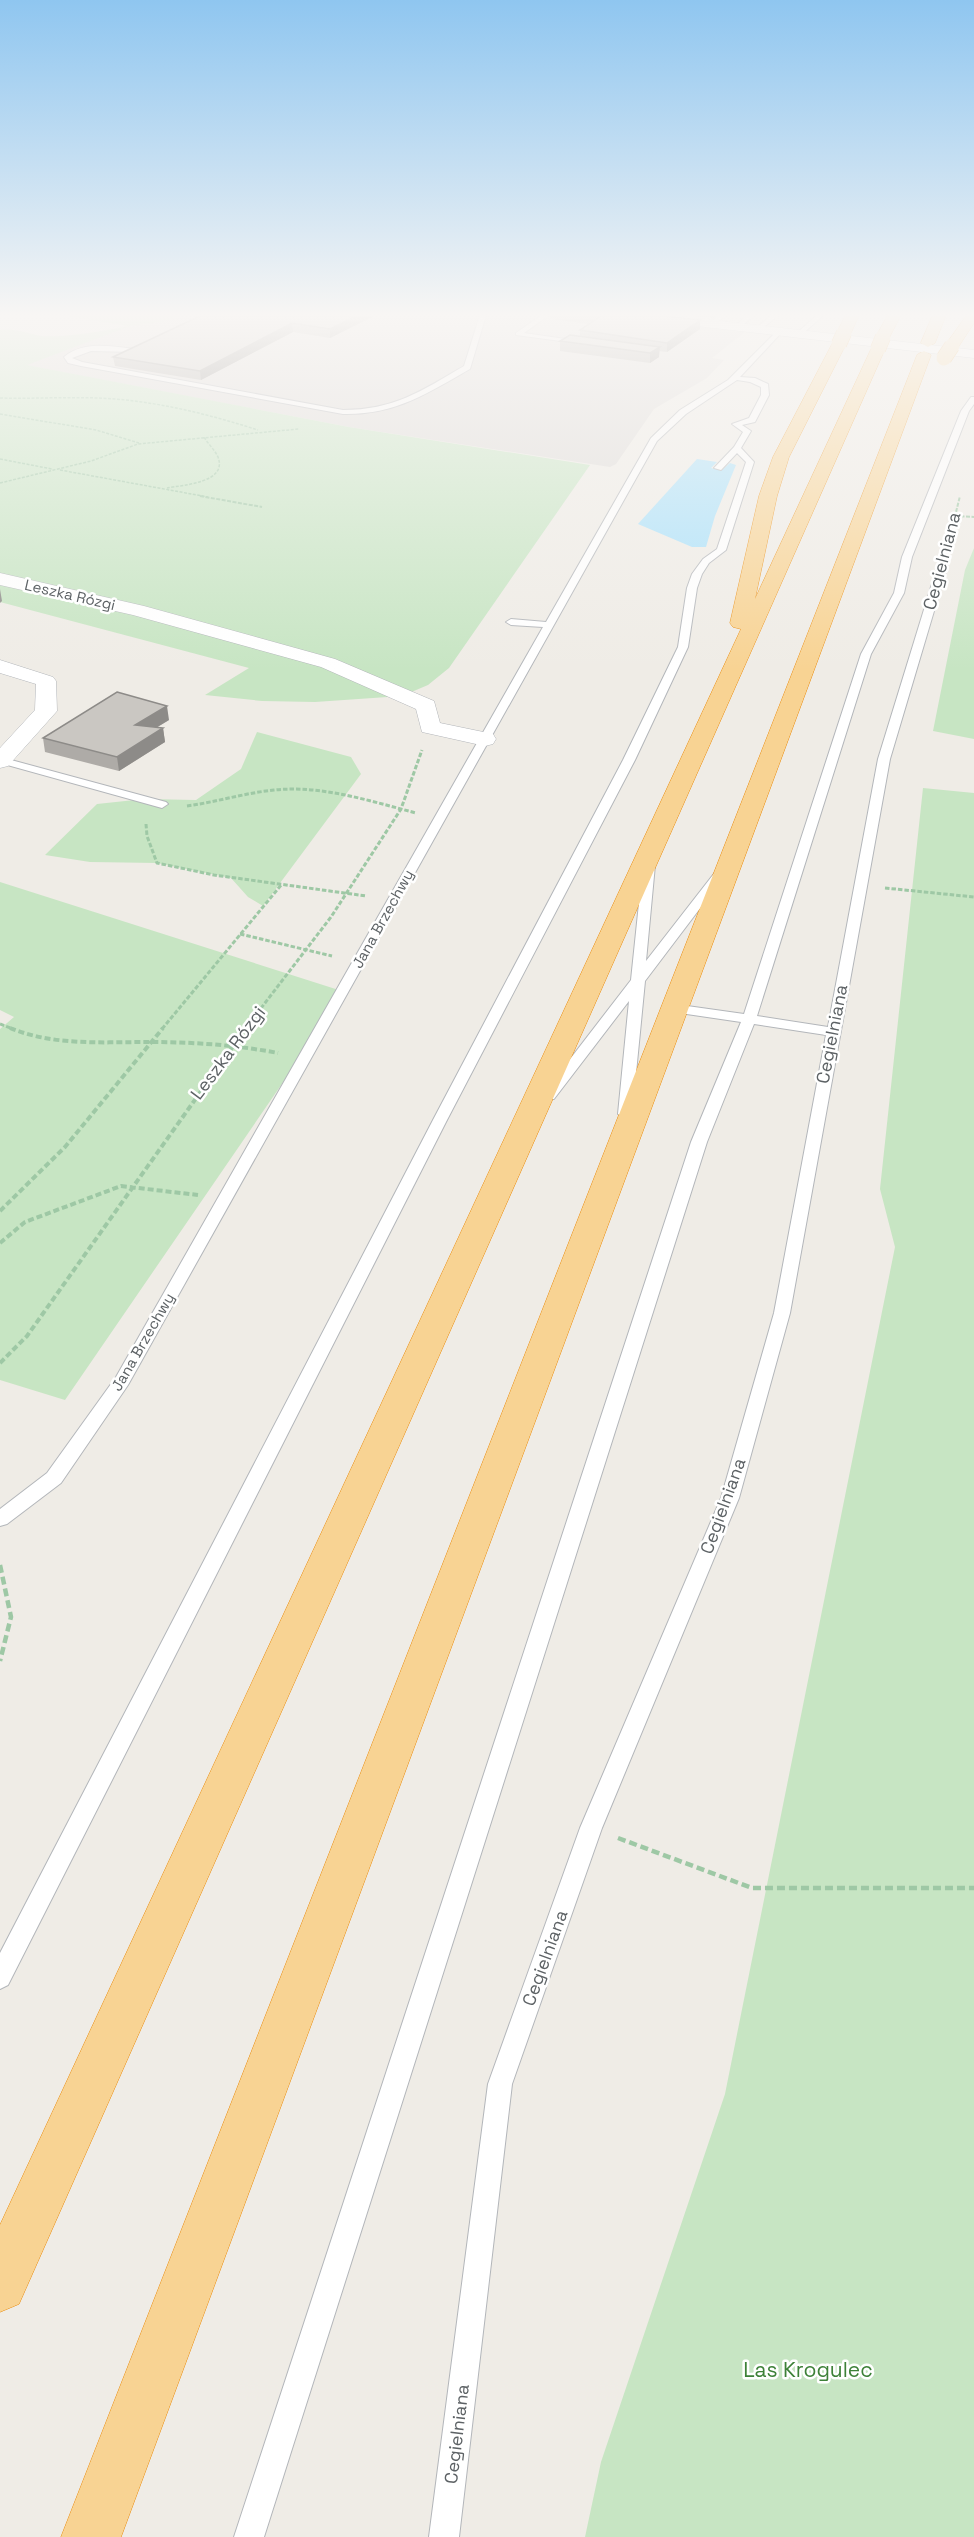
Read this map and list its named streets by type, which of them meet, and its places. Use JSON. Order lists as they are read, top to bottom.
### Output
{
  "streets": {
    "street": ["Leszka Rózgi"],
    "lane": ["Cegielniana", "Jana Brzechwy"]
  },
  "parks": ["Las Krogulec"]
}
